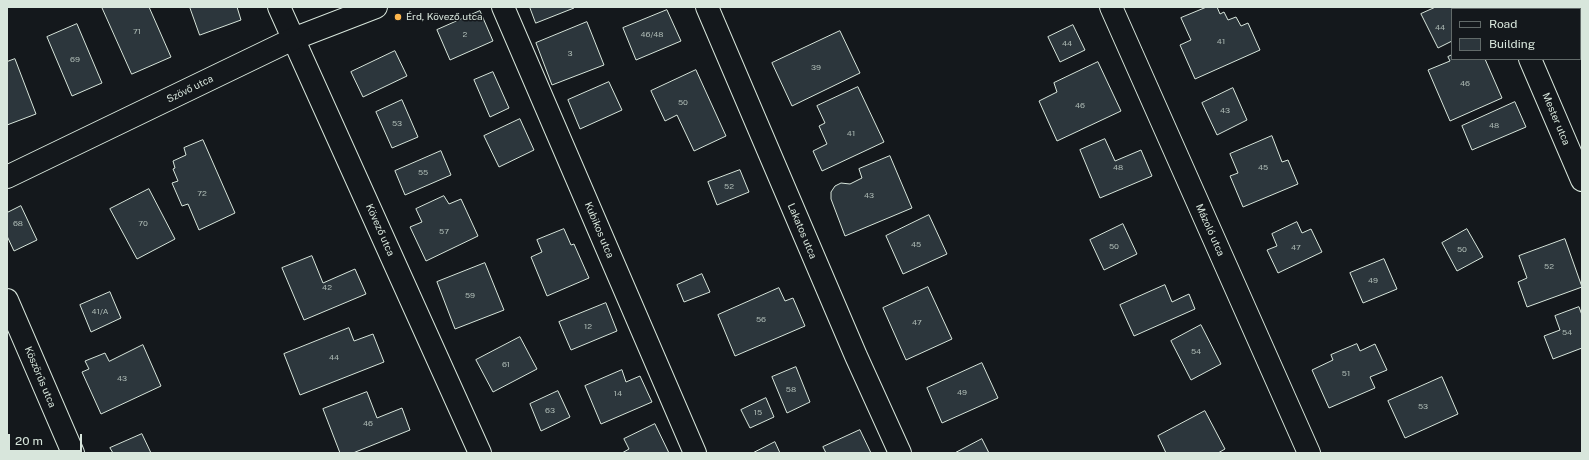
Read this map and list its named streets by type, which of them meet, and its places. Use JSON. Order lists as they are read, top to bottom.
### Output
{
  "streets": {
    "street": [
      "Szövő utca",
      "Mester utca",
      "Kövező utca",
      "Kubikos utca",
      "Mázoló utca",
      "Lakatos utca",
      "Köszörűs utca"
    ]
  },
  "crossings": [
    ["Szövő utca", "Kövező utca"]
  ],
  "places": ["Érd, Kövező utca"],
  "house_numbers": [
    "44",
    "71",
    "2",
    "46/48",
    "41",
    "44",
    "3",
    "69",
    "39",
    "46",
    "50",
    "46",
    "43",
    "53",
    "48",
    "41",
    "48",
    "45",
    "55",
    "52",
    "72",
    "43",
    "68",
    "70",
    "57",
    "45",
    "50",
    "47",
    "50",
    "52",
    "49",
    "42",
    "59",
    "41/A",
    "56",
    "47",
    "12",
    "54",
    "54",
    "44",
    "61",
    "51",
    "43",
    "58",
    "49",
    "14",
    "53",
    "63",
    "15",
    "46"
  ],
  "legend": ["Road", "Building"],
  "scale_bar": "20 m"
}
